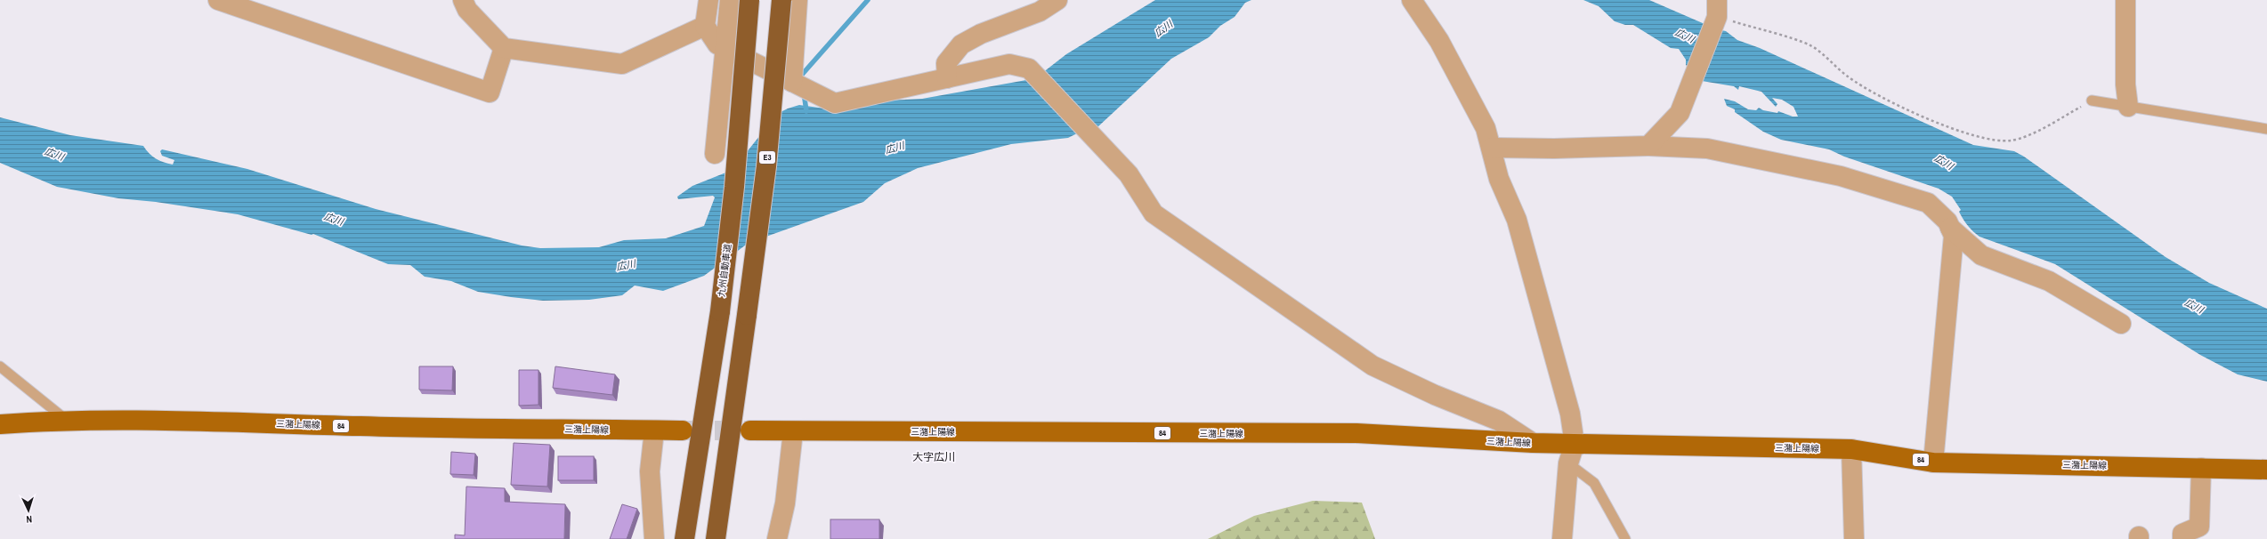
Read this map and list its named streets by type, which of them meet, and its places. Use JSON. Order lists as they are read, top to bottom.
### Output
{
  "streets": {
    "highway": ["E3", "九州自動車道"],
    "main road": ["三潴上陽線", "84"]
  },
  "districts": ["大字広川"],
  "water": ["広川"],
  "north": "bottom"
}
